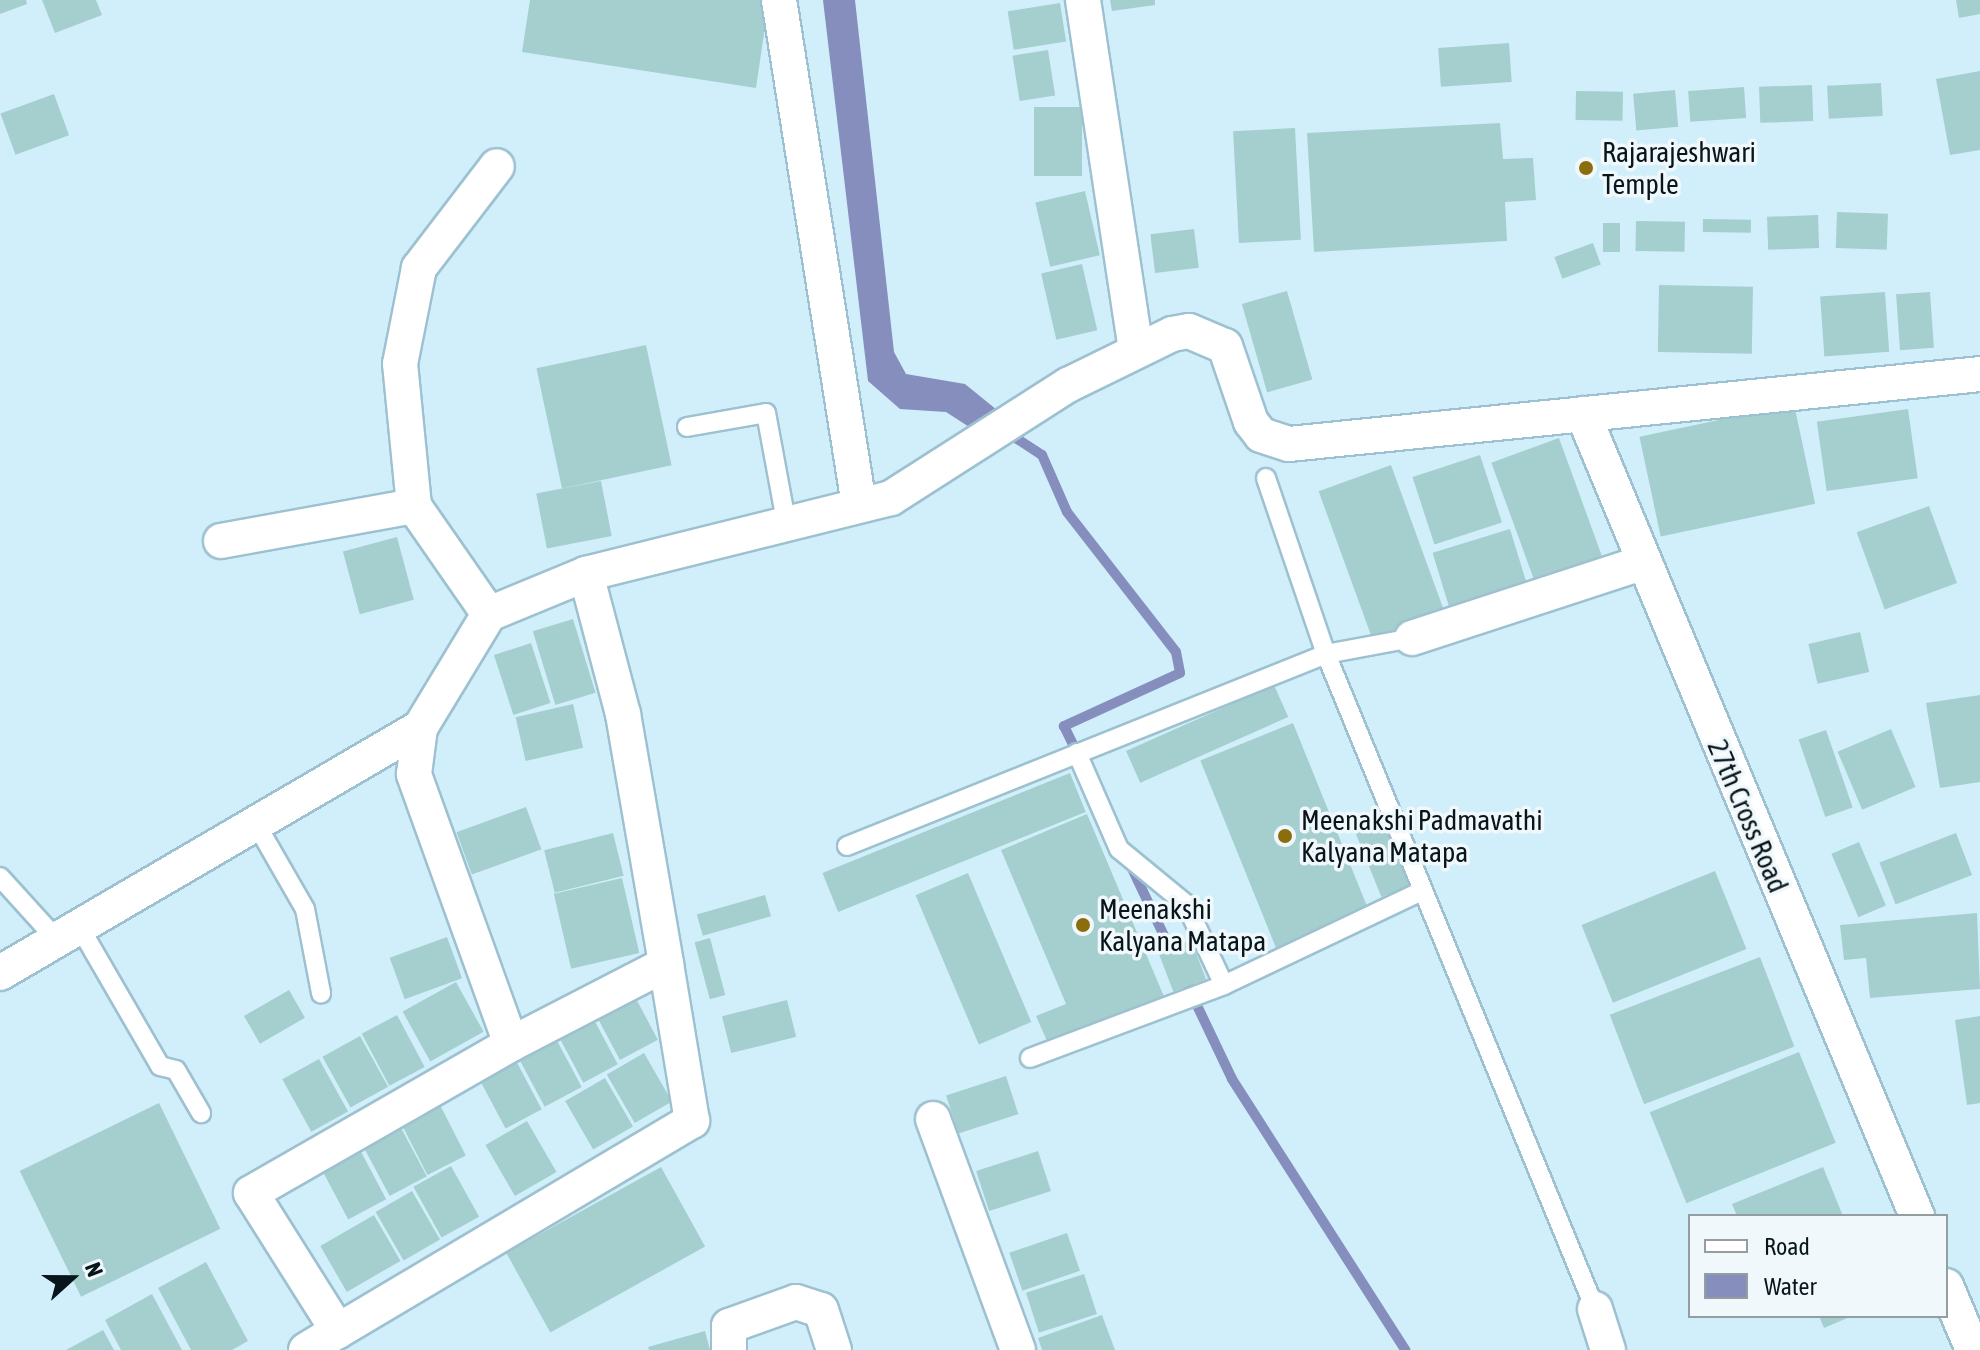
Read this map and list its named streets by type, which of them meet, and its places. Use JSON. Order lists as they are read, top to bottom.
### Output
{
  "streets": {
    "street": ["27th Cross Road"]
  },
  "places": ["Rajarajeshwari Temple", "Meenakshi Padmavathi Kalyana Matapa", "Meenakshi Kalyana Matapa"],
  "legend": ["Road", "Water"],
  "north": "right"
}
